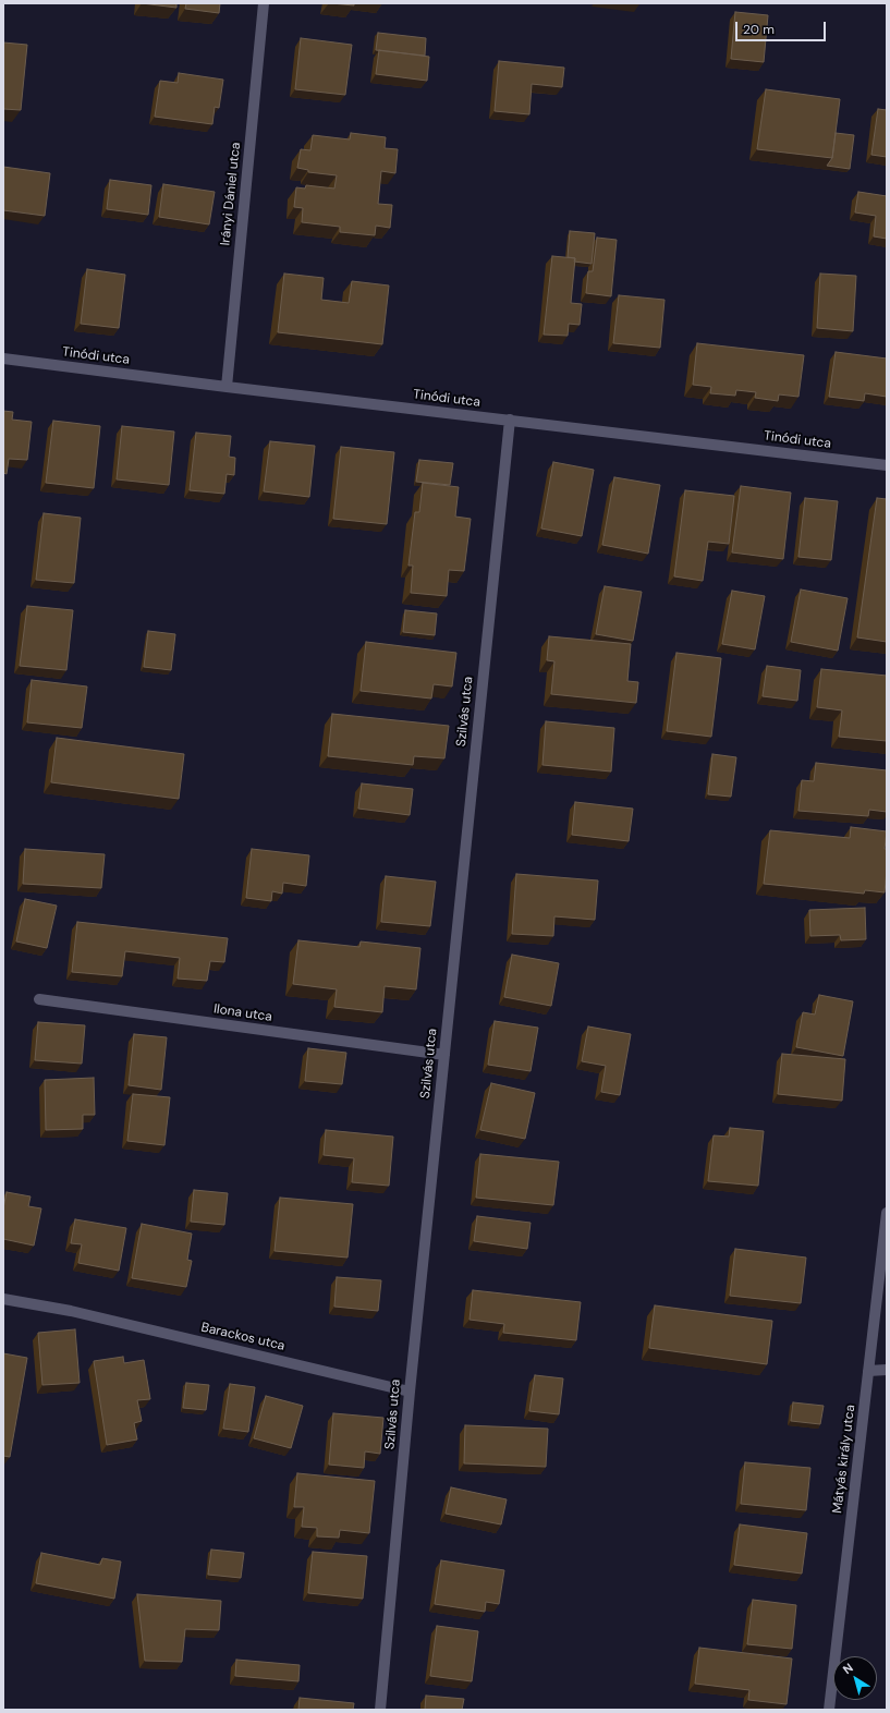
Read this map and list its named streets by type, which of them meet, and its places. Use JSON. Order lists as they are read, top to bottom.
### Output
{
  "streets": {
    "street": [
      "Irányi Dániel utca",
      "Tinódi utca",
      "Szilvás utca",
      "Ilona utca",
      "Barackos utca",
      "Mátyás király utca"
    ]
  },
  "crossings": [
    ["Irányi Dániel utca", "Tinódi utca"],
    ["Tinódi utca", "Szilvás utca"],
    ["Szilvás utca", "Ilona utca"],
    ["Szilvás utca", "Barackos utca"]
  ],
  "scale_bar": "20 m",
  "north": "top left"
}
